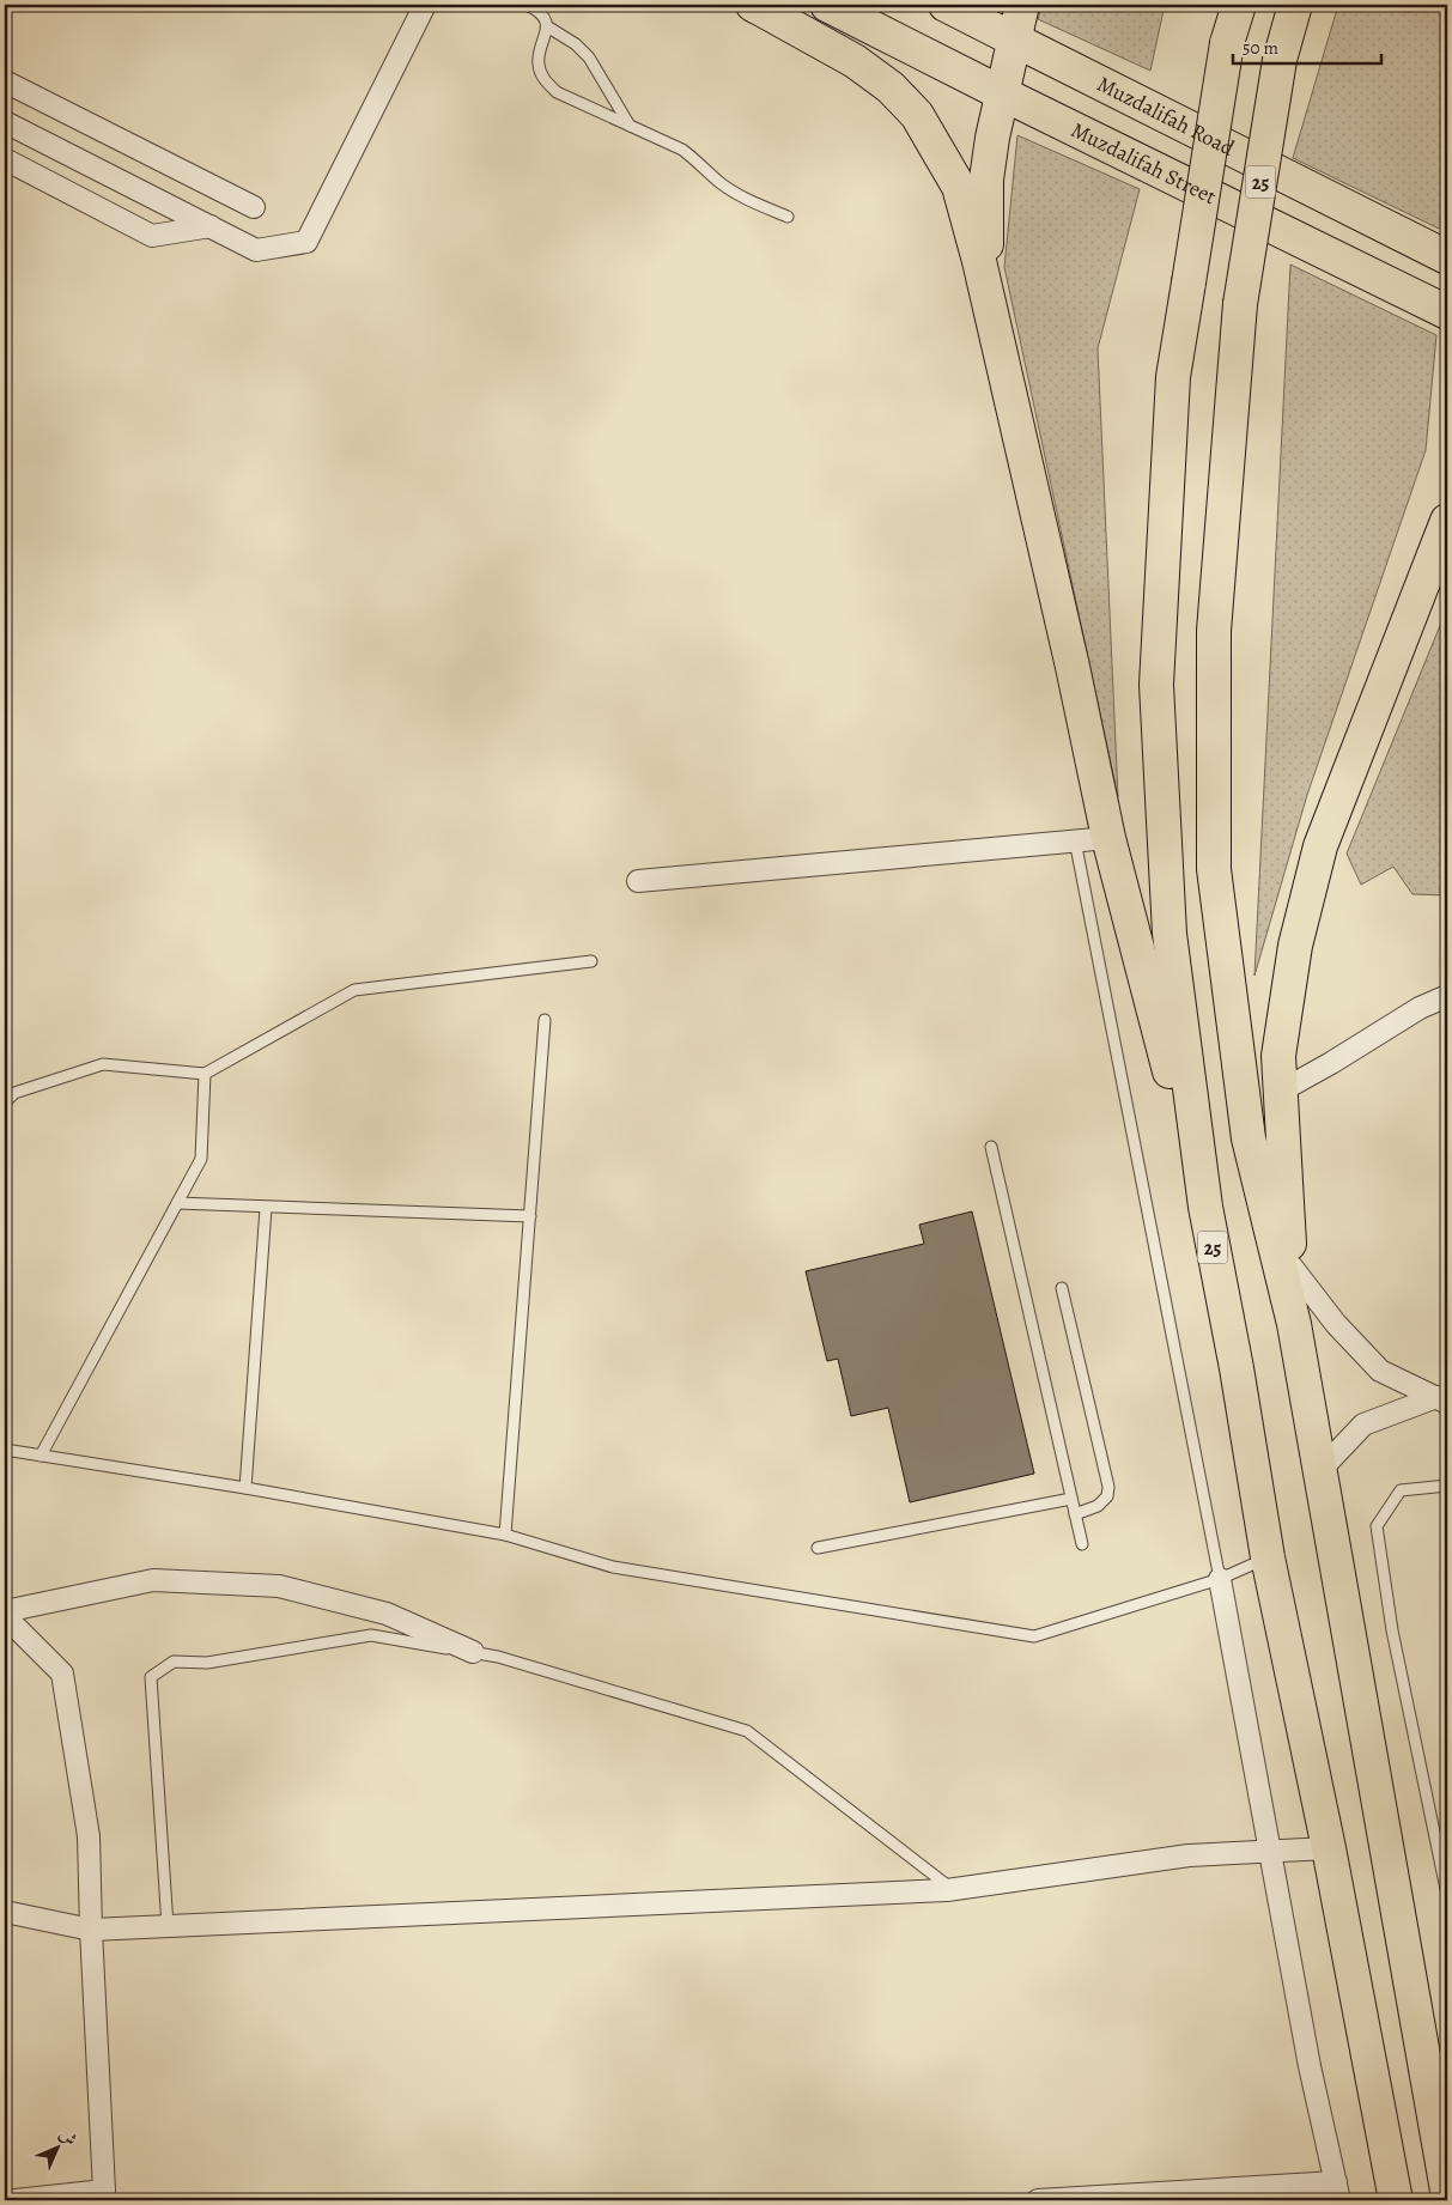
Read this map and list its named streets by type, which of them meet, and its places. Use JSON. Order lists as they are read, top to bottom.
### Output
{
  "streets": {
    "main road": ["Muzdalifah Road", "Muzdalifah Street", "25"]
  },
  "scale_bar": "50 m",
  "north": "top right"
}
